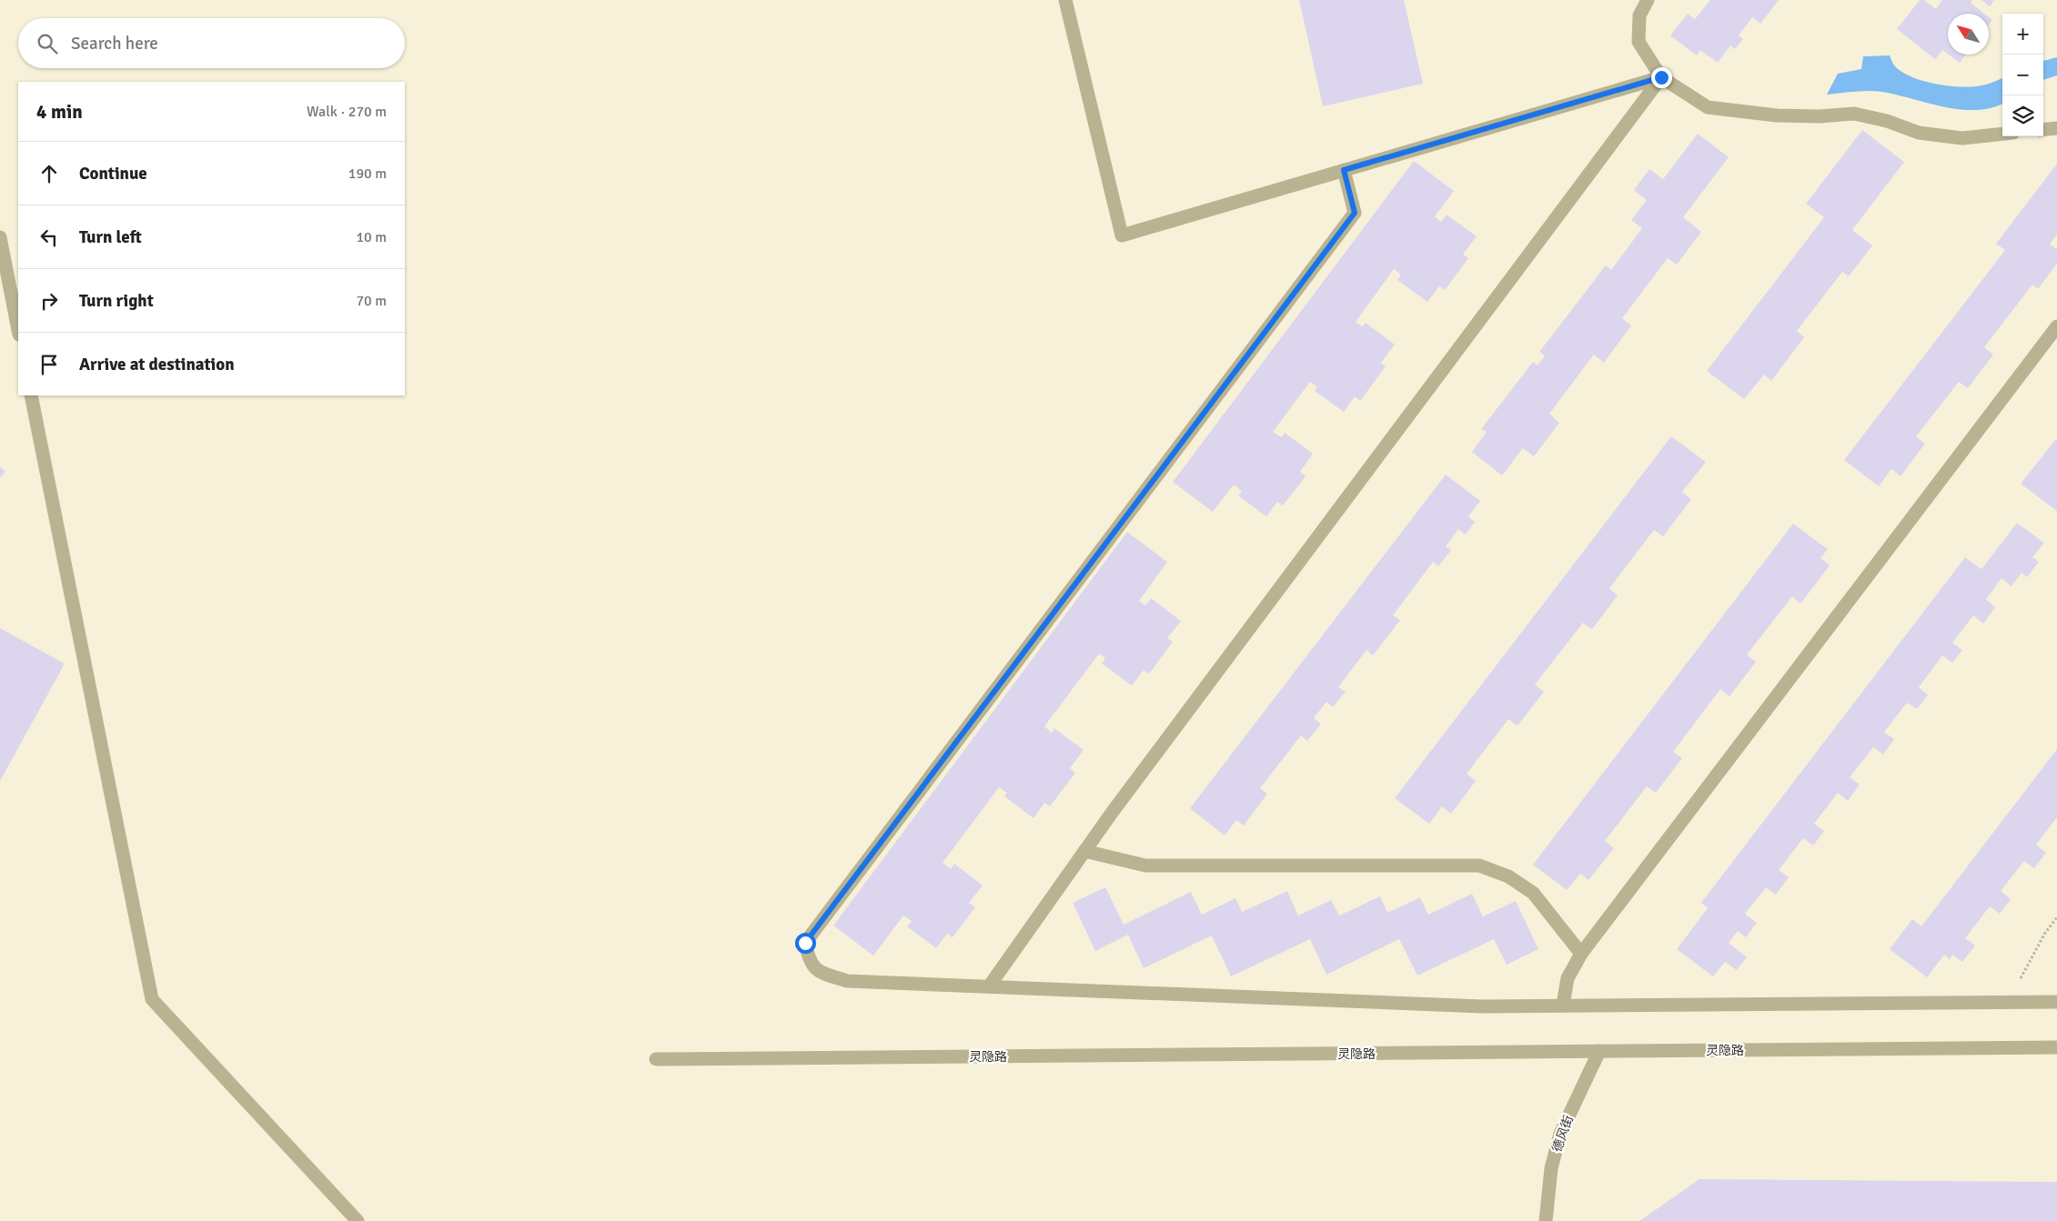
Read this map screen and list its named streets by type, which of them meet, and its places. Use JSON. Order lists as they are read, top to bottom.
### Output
{
  "streets": {
    "street": ["灵隐路", "德风街"]
  },
  "crossings": [
    ["灵隐路", "德风街"]
  ],
  "north": "top left",
  "page": {
    "map_buttons": ["+", "−"],
    "search": "Search here",
    "heading": ["4 min", "Walk · 270 m"],
    "list": [
      ["Continue", "190 m"],
      ["Turn left", "10 m"],
      ["Turn right", "70 m"],
      "Arrive at destination"
    ]
  }
}
